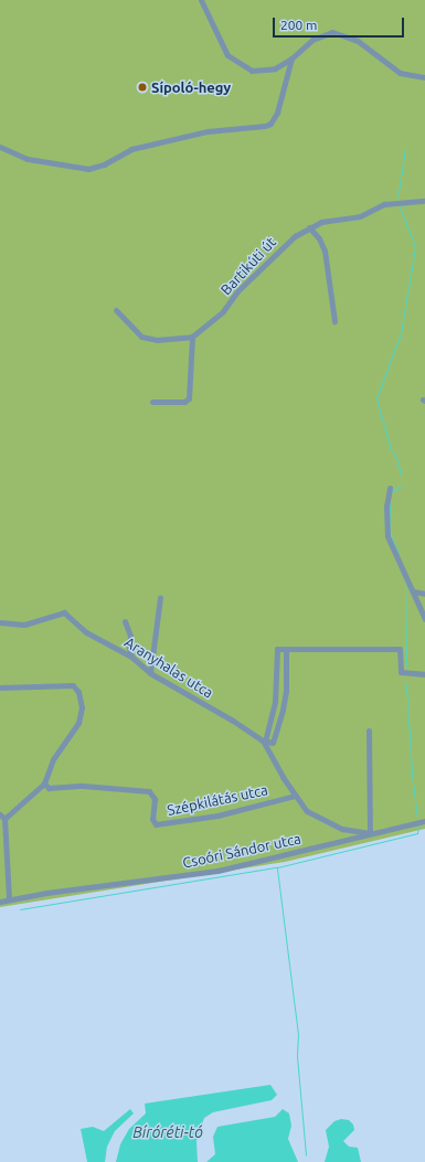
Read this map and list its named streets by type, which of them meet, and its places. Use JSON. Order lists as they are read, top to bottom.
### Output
{
  "streets": {
    "street": [
      "Bartikúti út",
      "Aranyhalas utca",
      "Szépkilátás utca",
      "Csoóri Sándor utca"
    ]
  },
  "crossings": [
    ["Aranyhalas utca", "Szépkilátás utca"],
    ["Aranyhalas utca", "Csoóri Sándor utca"]
  ],
  "water": ["Bíróréti-tó"],
  "places": ["Sípoló-hegy"],
  "scale_bar": "200 m"
}
